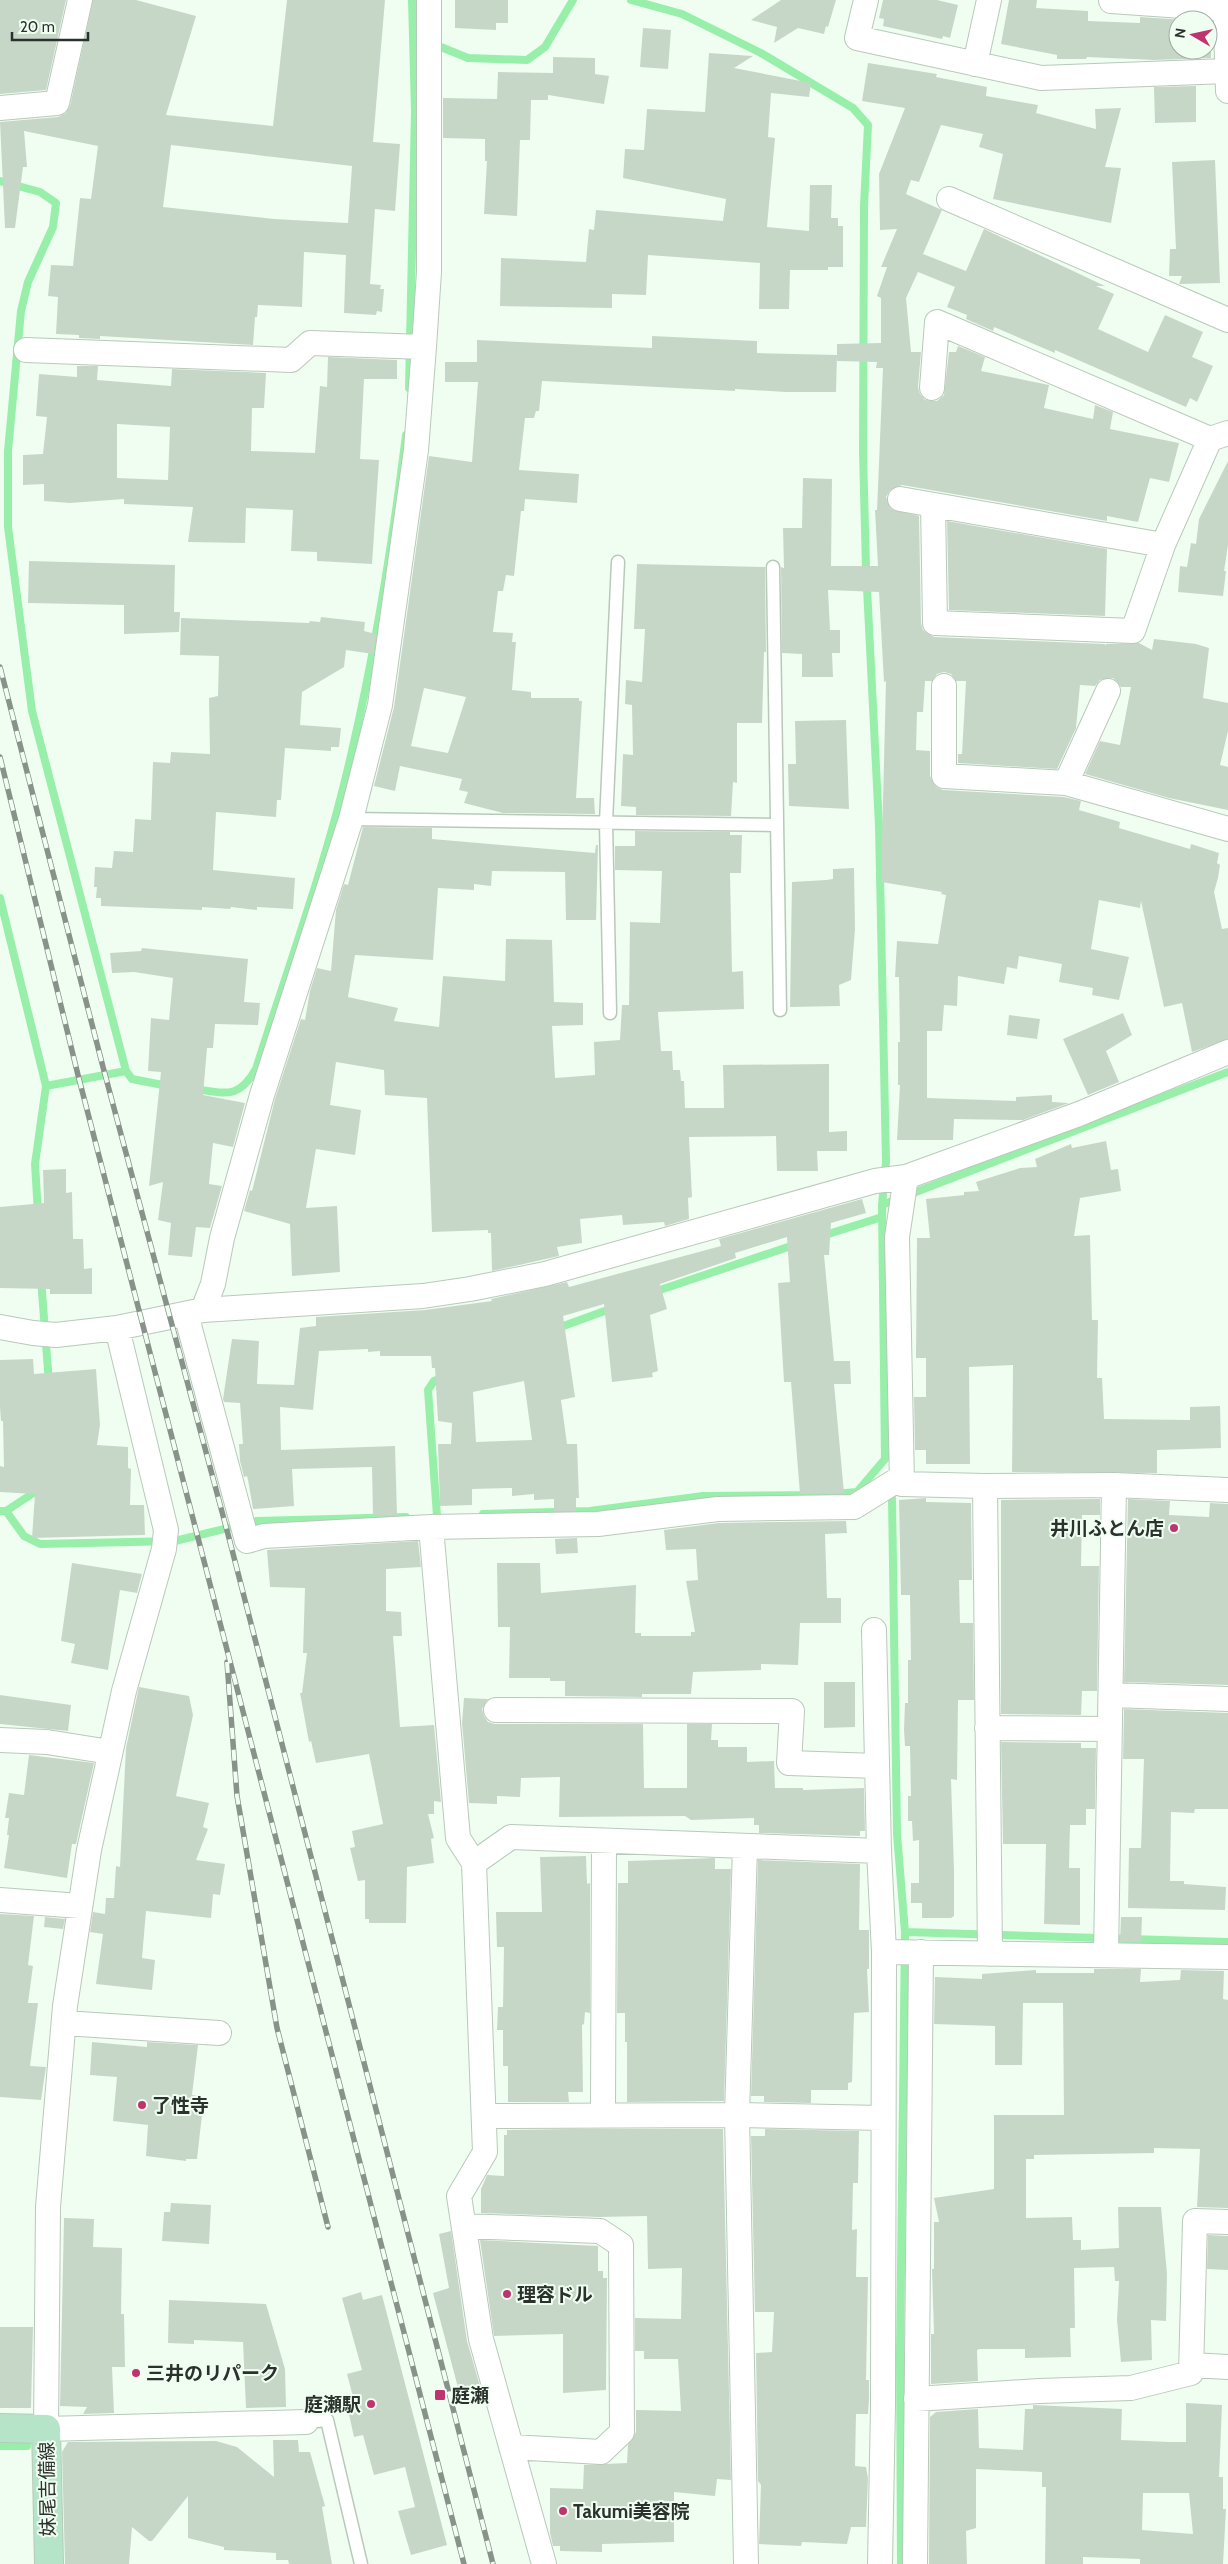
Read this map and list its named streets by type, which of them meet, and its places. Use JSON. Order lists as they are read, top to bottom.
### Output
{
  "streets": {
    "main road": ["妹尾吉備線"]
  },
  "places": {
    "other": [
      "井川ふとん店",
      "了性寺",
      "理容ドル",
      "三井のリパーク",
      "庭瀬駅",
      "Takumi美容院"
    ],
    "transit": ["庭瀬"]
  },
  "scale_bar": "20 m",
  "north": "left"
}
